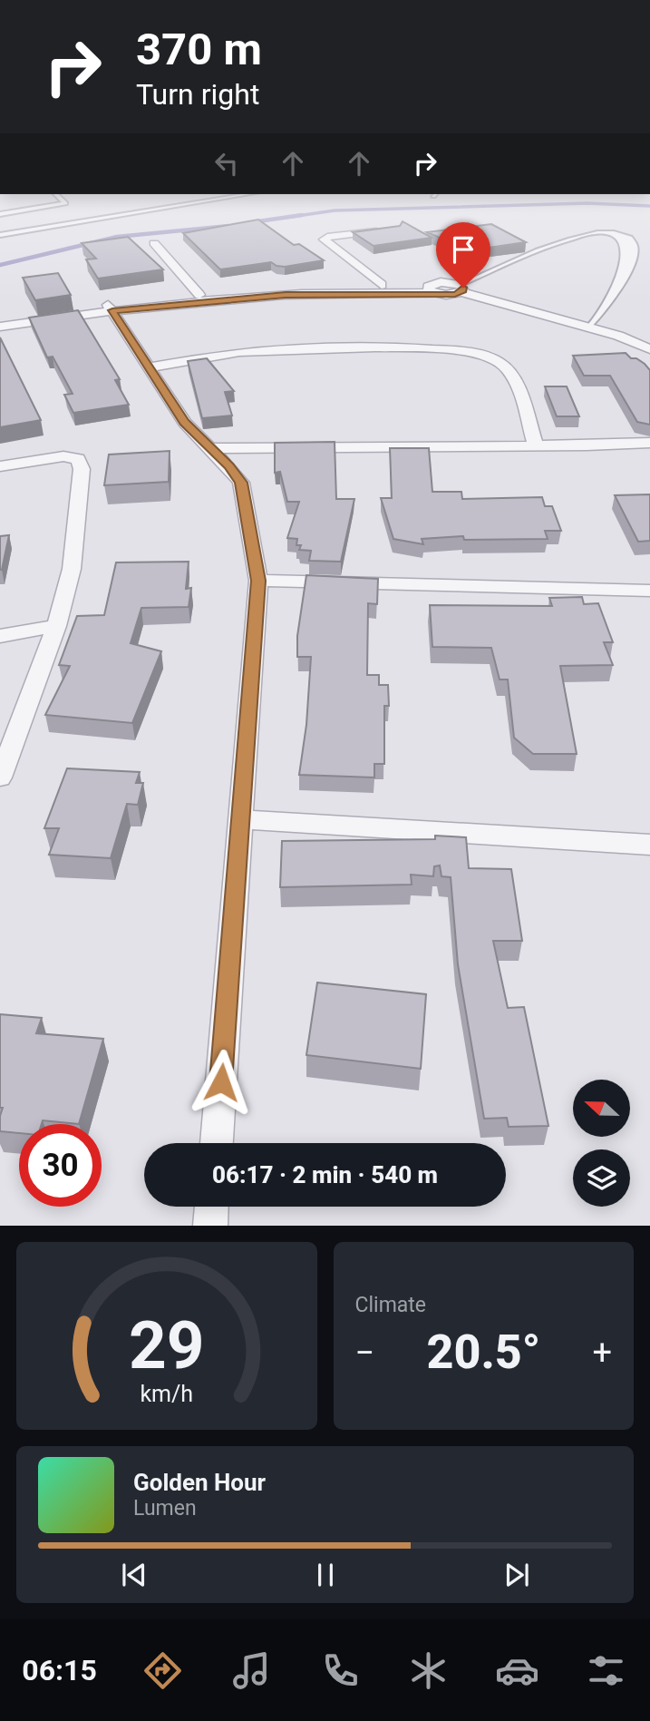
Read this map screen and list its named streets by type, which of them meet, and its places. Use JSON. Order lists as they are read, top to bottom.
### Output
{
  "north": "left",
  "page": {
    "turn": ["370 m", "Turn right"],
    "limit": "30",
    "trip": "06:17 · 2 min · 540 m",
    "tile": "Climate",
    "heat": ["−", "20.5°", "+"],
    "song": ["Golden Hour", "Lumen"],
    "tabs": "06:15",
    "gauge": ["29", "km/h"]
  }
}
